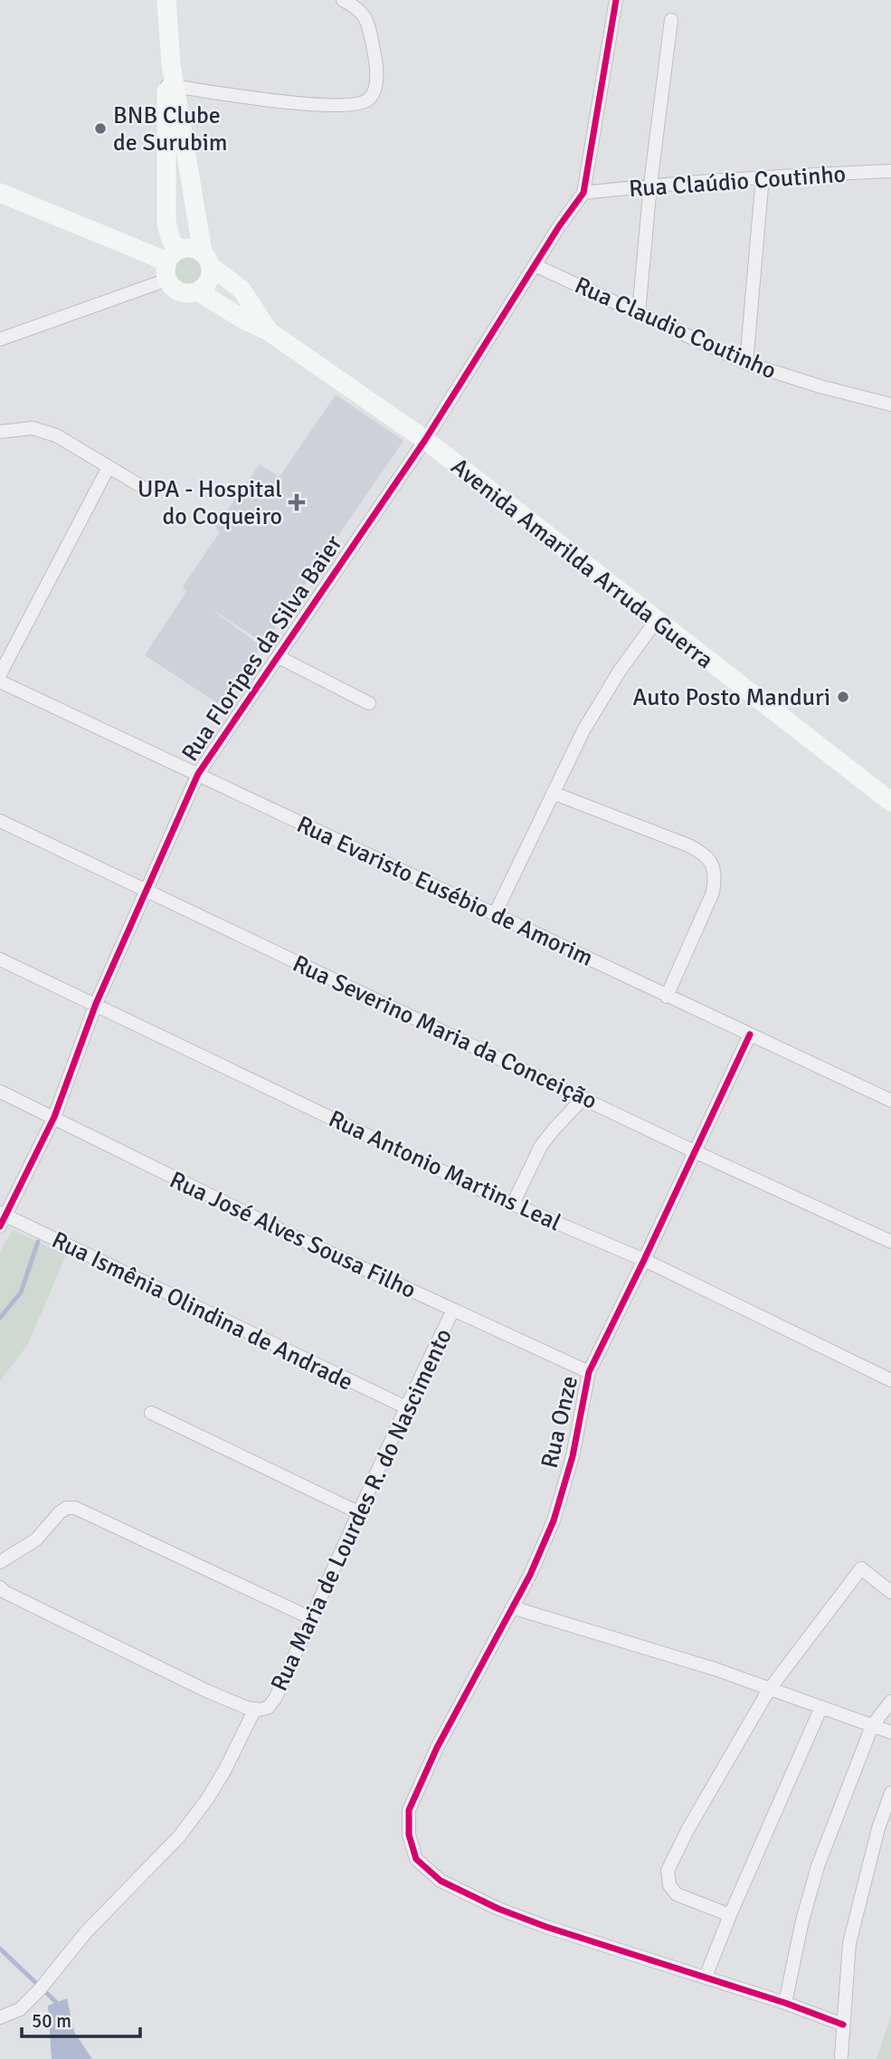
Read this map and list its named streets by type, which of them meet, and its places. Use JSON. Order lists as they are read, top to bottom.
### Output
{
  "streets": {
    "main road": ["Avenida Amarilda Arruda Guerra"],
    "street": [
      "Rua Claúdio Coutinho",
      "Rua Claudio Coutinho",
      "Rua Floripes da Silva Baier",
      "Rua Evaristo Eusébio de Amorim",
      "Rua Severino Maria da Conceição",
      "Rua Antonio Martins Leal",
      "Rua José Alves Sousa Filho",
      "Rua Ismênia Olindina de Andrade",
      "Rua Onze",
      "Rua Maria de Lourdes R. do Nascimento"
    ]
  },
  "crossings": [
    ["Rua Claúdio Coutinho", "Rua Floripes da Silva Baier"],
    ["Rua Claudio Coutinho", "Rua Floripes da Silva Baier"],
    ["Avenida Amarilda Arruda Guerra", "Rua Floripes da Silva Baier"],
    ["Rua Floripes da Silva Baier", "Rua Evaristo Eusébio de Amorim"],
    ["Rua Floripes da Silva Baier", "Rua Severino Maria da Conceição"],
    ["Rua Floripes da Silva Baier", "Rua Antonio Martins Leal"],
    ["Rua Floripes da Silva Baier", "Rua José Alves Sousa Filho"],
    ["Rua Floripes da Silva Baier", "Rua Ismênia Olindina de Andrade"],
    ["Rua Evaristo Eusébio de Amorim", "Rua Onze"],
    ["Rua Severino Maria da Conceição", "Rua Onze"],
    ["Rua Antonio Martins Leal", "Rua Onze"],
    ["Rua José Alves Sousa Filho", "Rua Onze"],
    ["Rua José Alves Sousa Filho", "Rua Maria de Lourdes R. do Nascimento"],
    ["Rua Ismênia Olindina de Andrade", "Rua Maria de Lourdes R. do Nascimento"]
  ],
  "places": {
    "other": ["BNB Clube de Surubim", "Auto Posto Manduri"],
    "health": ["UPA - Hospital do Coqueiro"]
  },
  "scale_bar": "50 m"
}
